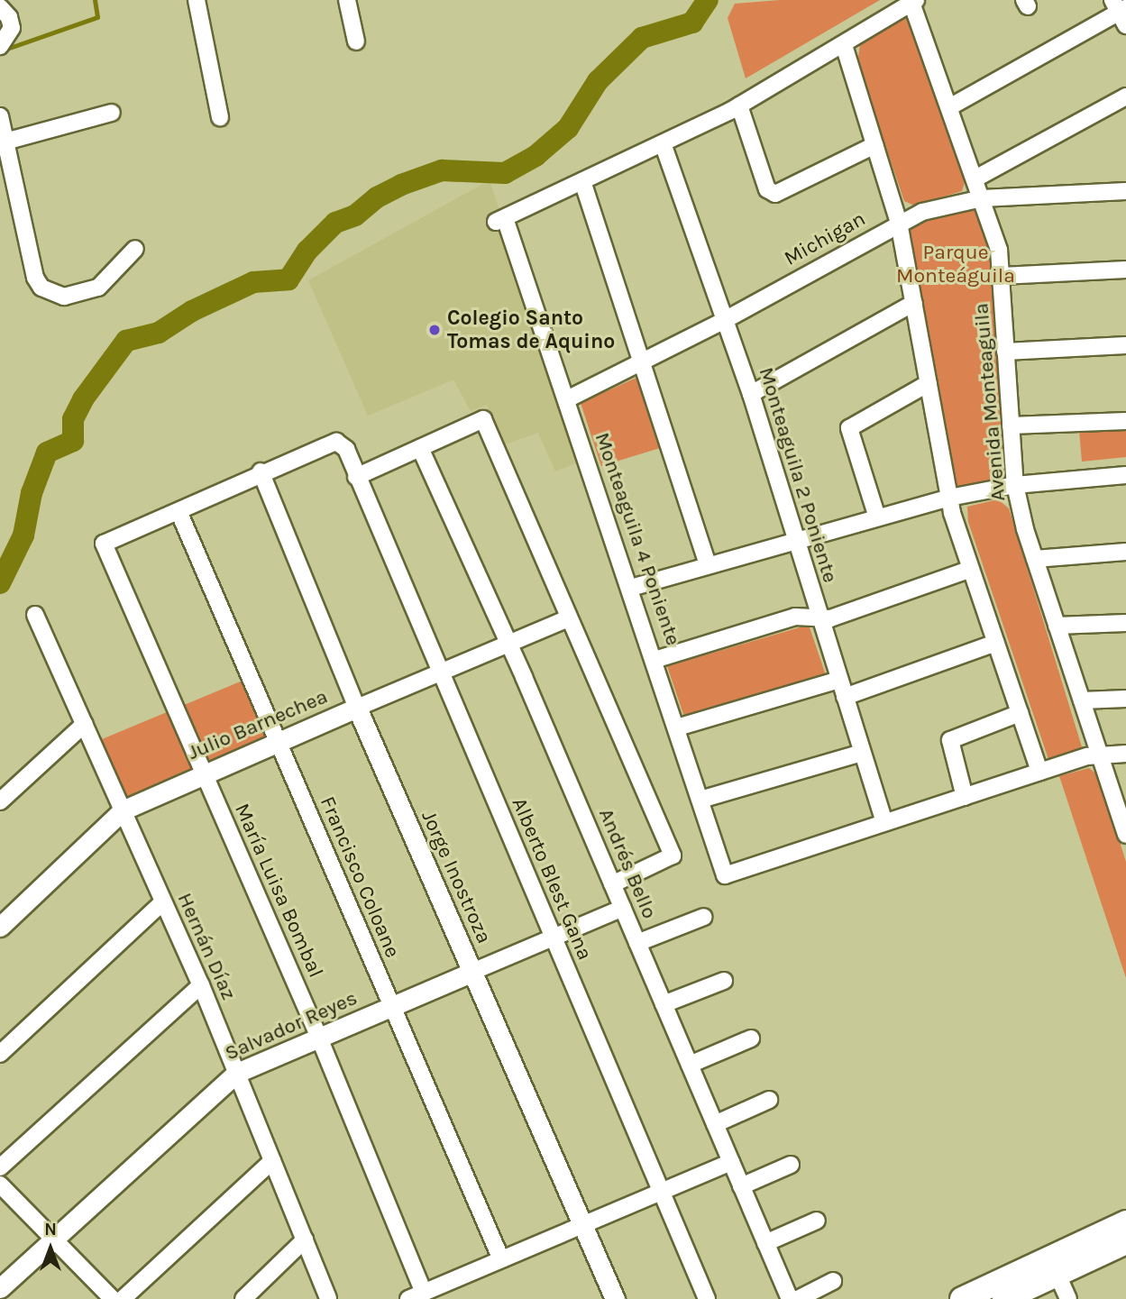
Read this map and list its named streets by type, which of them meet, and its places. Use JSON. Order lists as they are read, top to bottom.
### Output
{
  "streets": {
    "street": [
      "Michigan",
      "Avenida Monteaguila",
      "Monteaguila 2 Poniente",
      "Monteaguila 4 Poniente",
      "Julio Barnechea",
      "Andrés Bello",
      "Francisco Coloane",
      "Jorge Inostroza",
      "Alberto Blest Gana",
      "María Luisa Bombal",
      "Hernán Díaz",
      "Salvador Reyes"
    ]
  },
  "crossings": [
    ["Michigan", "Avenida Monteaguila"],
    ["Michigan", "Monteaguila 2 Poniente"],
    ["Michigan", "Monteaguila 4 Poniente"],
    ["Monteaguila 2 Poniente", "Monteaguila 4 Poniente"],
    ["Julio Barnechea", "Andrés Bello"],
    ["Julio Barnechea", "Francisco Coloane"],
    ["Julio Barnechea", "Jorge Inostroza"],
    ["Julio Barnechea", "Alberto Blest Gana"],
    ["Julio Barnechea", "María Luisa Bombal"],
    ["Julio Barnechea", "Hernán Díaz"],
    ["Andrés Bello", "Salvador Reyes"],
    ["Francisco Coloane", "María Luisa Bombal"],
    ["Francisco Coloane", "Salvador Reyes"],
    ["Jorge Inostroza", "Alberto Blest Gana"],
    ["Jorge Inostroza", "Salvador Reyes"],
    ["Alberto Blest Gana", "Salvador Reyes"],
    ["María Luisa Bombal", "Salvador Reyes"],
    ["Hernán Díaz", "Salvador Reyes"]
  ],
  "parks": ["Parque Monteáguila"],
  "places": ["Colegio Santo Tomas de Aquino"],
  "north": "top"
}
